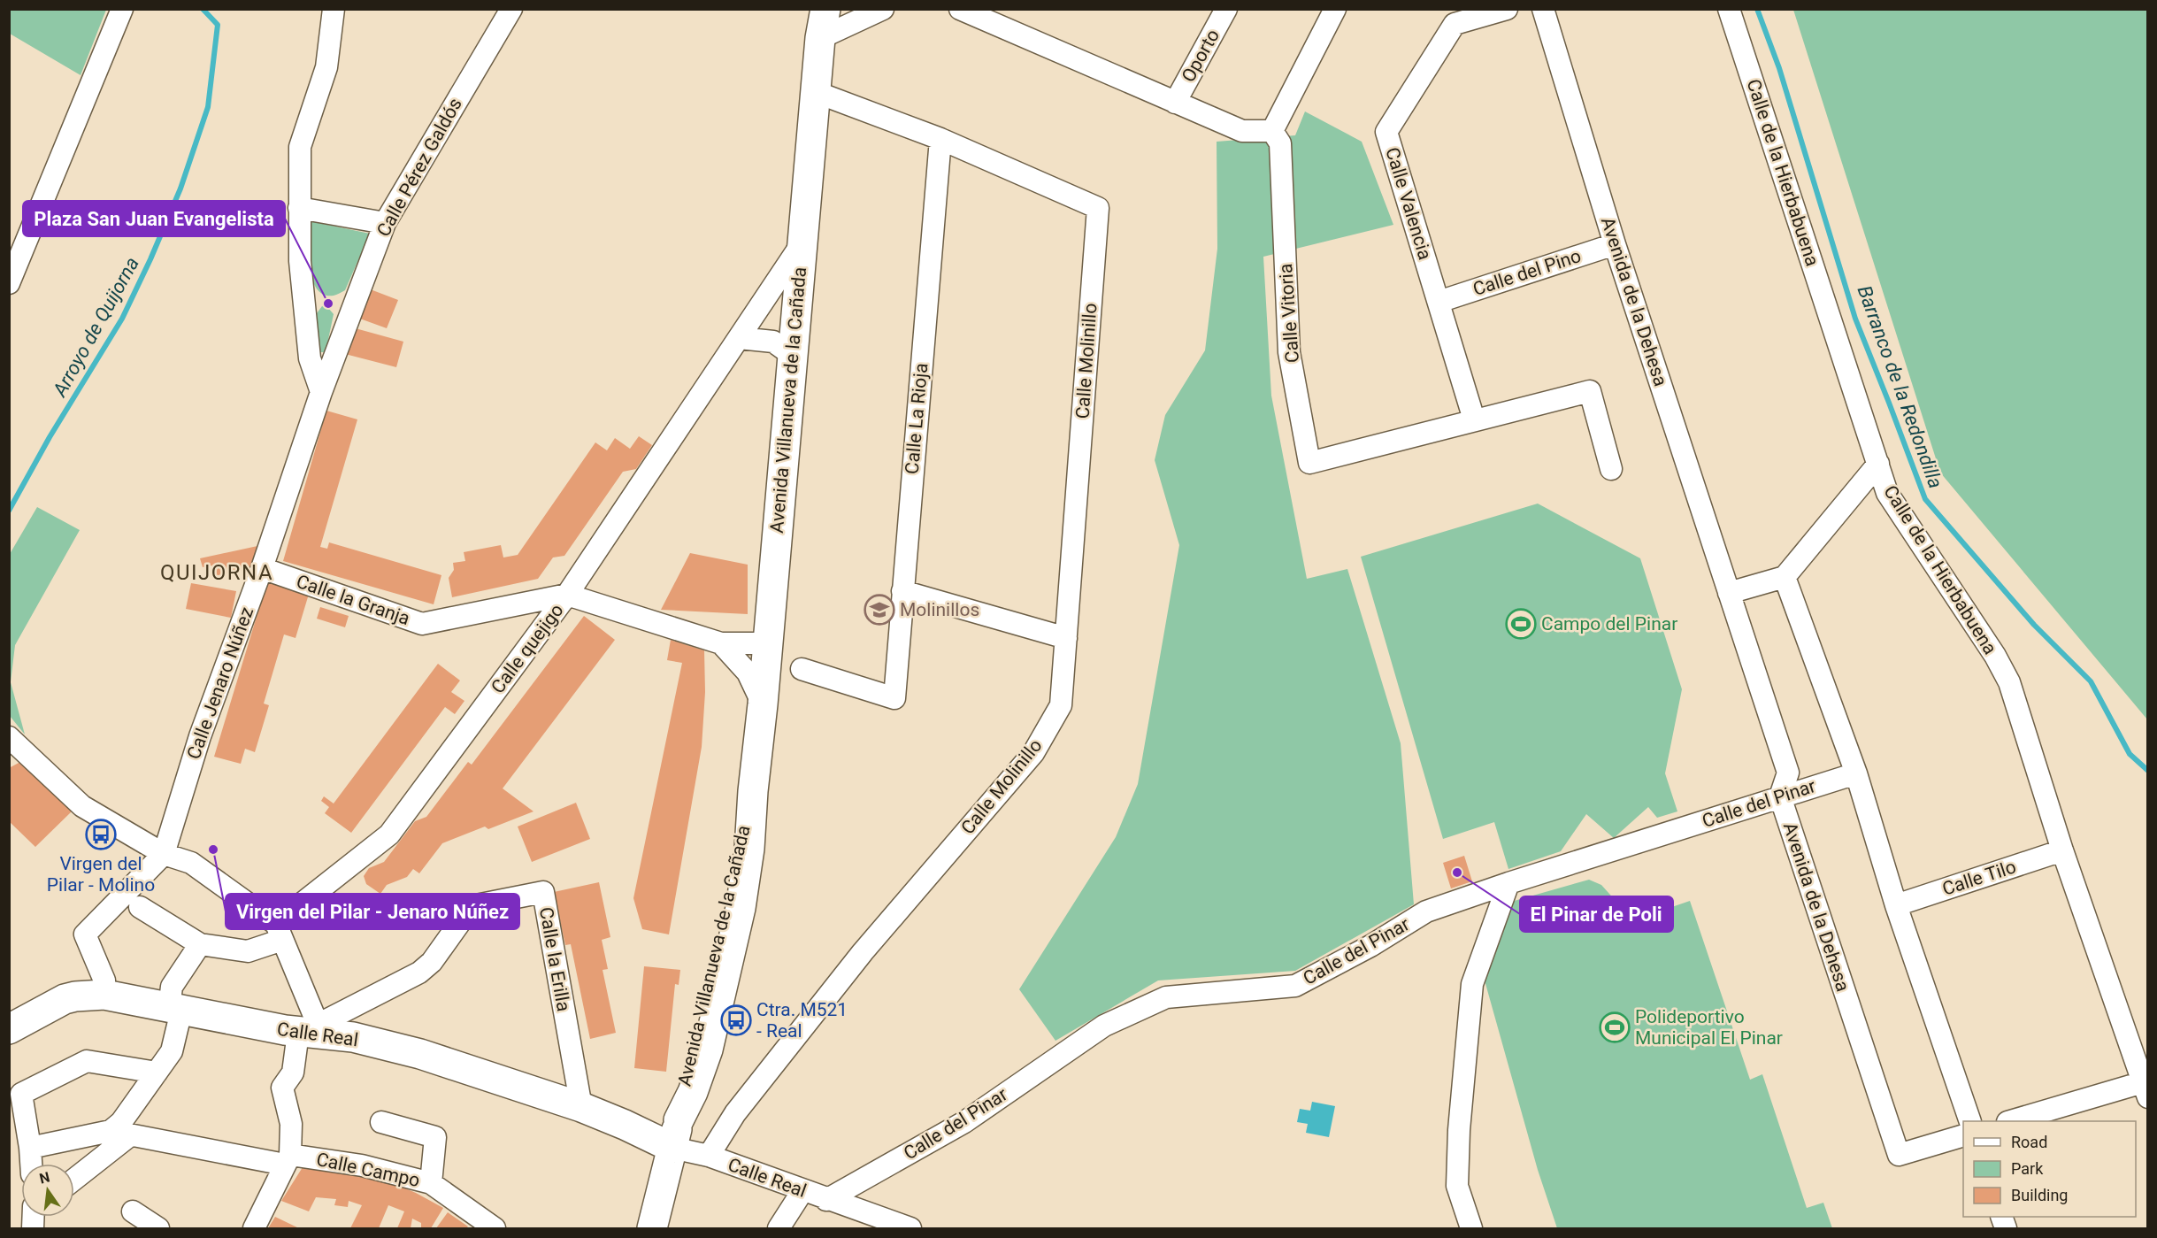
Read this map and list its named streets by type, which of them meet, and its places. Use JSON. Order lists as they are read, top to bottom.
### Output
{
  "streets": {
    "main road": ["Avenida Villanueva de la Cañada", "Calle Real"],
    "street": [
      "Oporto",
      "Calle Pérez Galdós",
      "Calle de la Hierbabuena",
      "Calle Valencia",
      "Calle del Pino",
      "Avenida de la Dehesa",
      "Calle Vitoria",
      "Calle Molinillo",
      "Calle La Rioja",
      "Calle la Granja",
      "Calle quejigo",
      "Calle Jenaro Núñez",
      "Calle del Pinar",
      "Calle Tilo",
      "Calle la Erilla",
      "Calle Campo"
    ]
  },
  "crossings": [
    ["Calle Pérez Galdós", "Calle Jenaro Núñez"],
    ["Calle de la Hierbabuena", "Calle Tilo"],
    ["Calle Valencia", "Calle del Pino"],
    ["Calle Valencia", "Calle Vitoria"],
    ["Calle del Pino", "Avenida de la Dehesa"],
    ["Avenida de la Dehesa", "Calle del Pinar"],
    ["Calle Molinillo", "Calle La Rioja"],
    ["Calle Molinillo", "Calle Real"],
    ["Avenida Villanueva de la Cañada", "Calle la Granja"],
    ["Avenida Villanueva de la Cañada", "Calle quejigo"],
    ["Avenida Villanueva de la Cañada", "Calle Real"],
    ["Calle la Granja", "Calle quejigo"],
    ["Calle la Granja", "Calle Jenaro Núñez"],
    ["Calle del Pinar", "Calle Real"],
    ["Calle la Erilla", "Calle Real"]
  ],
  "districts": ["QUIJORNA"],
  "water": ["Arroyo de Quijorna", "Barranco de la Redondilla"],
  "places": {
    "other": ["Plaza San Juan Evangelista", "Virgen del Pilar - Jenaro Núñez", "El Pinar de Poli"],
    "school or university": ["Molinillos"],
    "sports": ["Campo del Pinar", "Polideportivo Municipal El Pinar"],
    "bus stop": ["Virgen del Pilar - Molino", "Ctra. M521 - Real"]
  },
  "legend": ["Road", "Park", "Building"],
  "north": "top"
}
